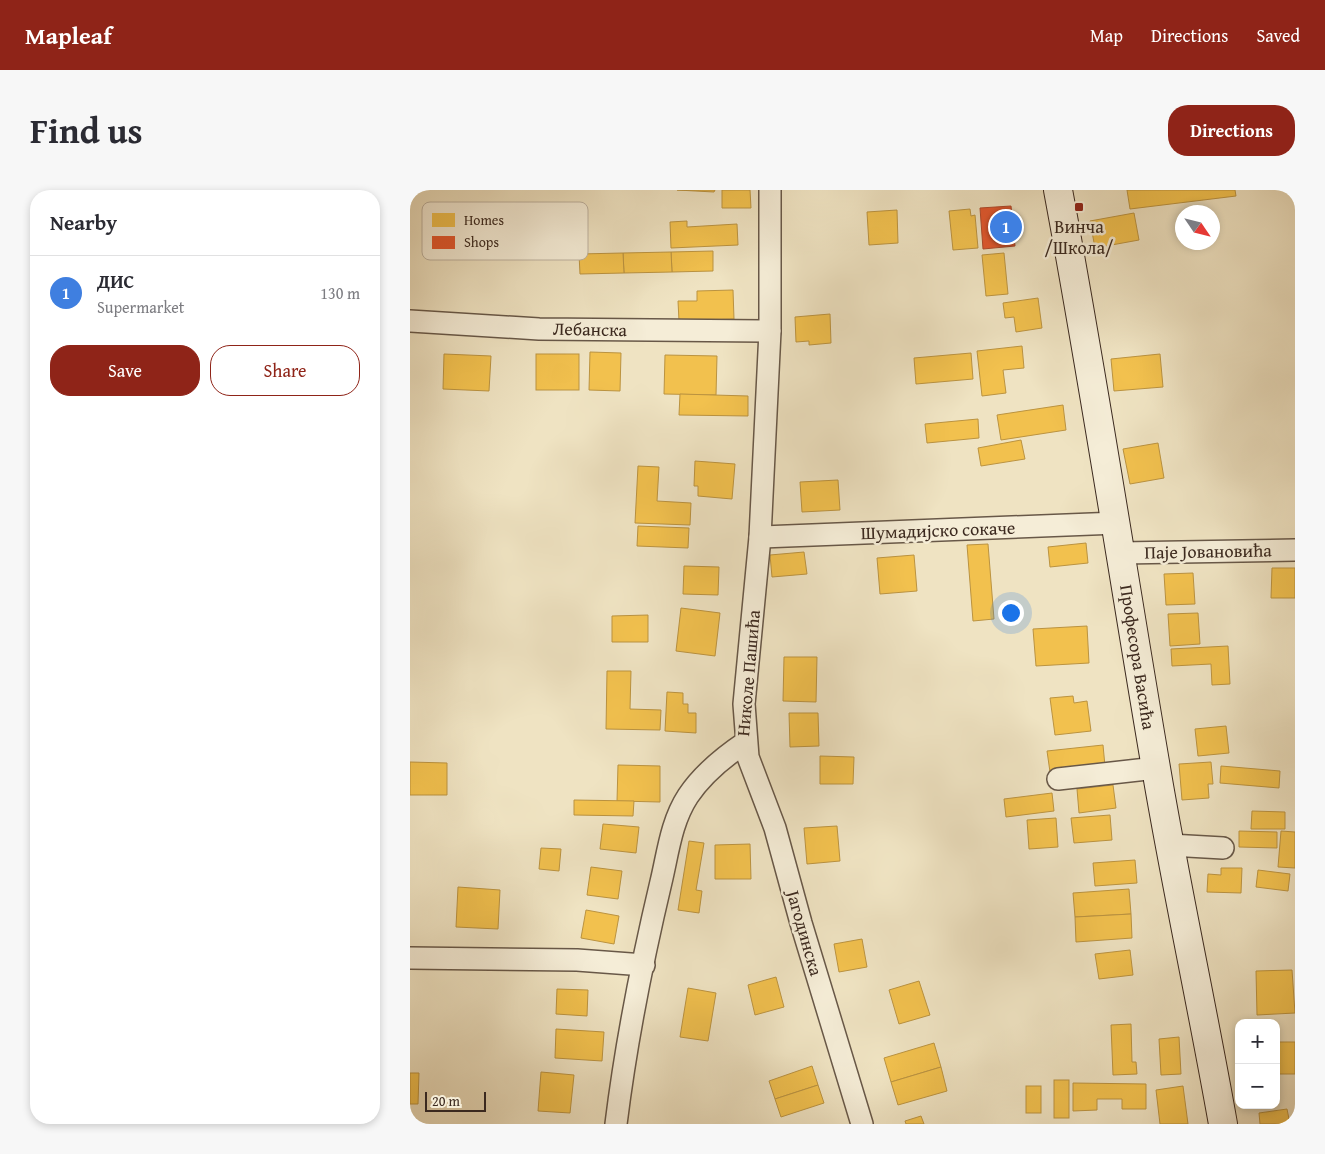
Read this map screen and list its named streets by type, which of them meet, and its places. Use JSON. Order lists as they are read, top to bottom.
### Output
{
  "streets": {
    "street": [
      "Лебанска",
      "Шумадијско сокаче",
      "Паје Јовановића",
      "Професора Васића",
      "Николе Пашића",
      "Јагодинска"
    ]
  },
  "crossings": [
    ["Лебанска", "Николе Пашића"],
    ["Шумадијско сокаче", "Професора Васића"],
    ["Шумадијско сокаче", "Николе Пашића"],
    ["Паје Јовановића", "Професора Васића"],
    ["Николе Пашића", "Јагодинска"]
  ],
  "places": {
    "transit": ["Винча /Школа/"]
  },
  "legend": ["Homes", "Shops"],
  "scale_bar": "20 m",
  "north": "bottom right",
  "page": {
    "header": "Mapleaf",
    "nav": ["Map", "Directions", "Saved"],
    "title": "Find us",
    "buttons": [
      "Directions",
      ["Save", "Share"]
    ],
    "heading": "Nearby",
    "pins": "1",
    "list": [
      {
        "mark": "1",
        "name": "ДИС",
        "note": "Supermarket",
        "value": "130 m"
      }
    ],
    "map_buttons": ["+", "−"],
    "scale": "20 m"
  }
}
